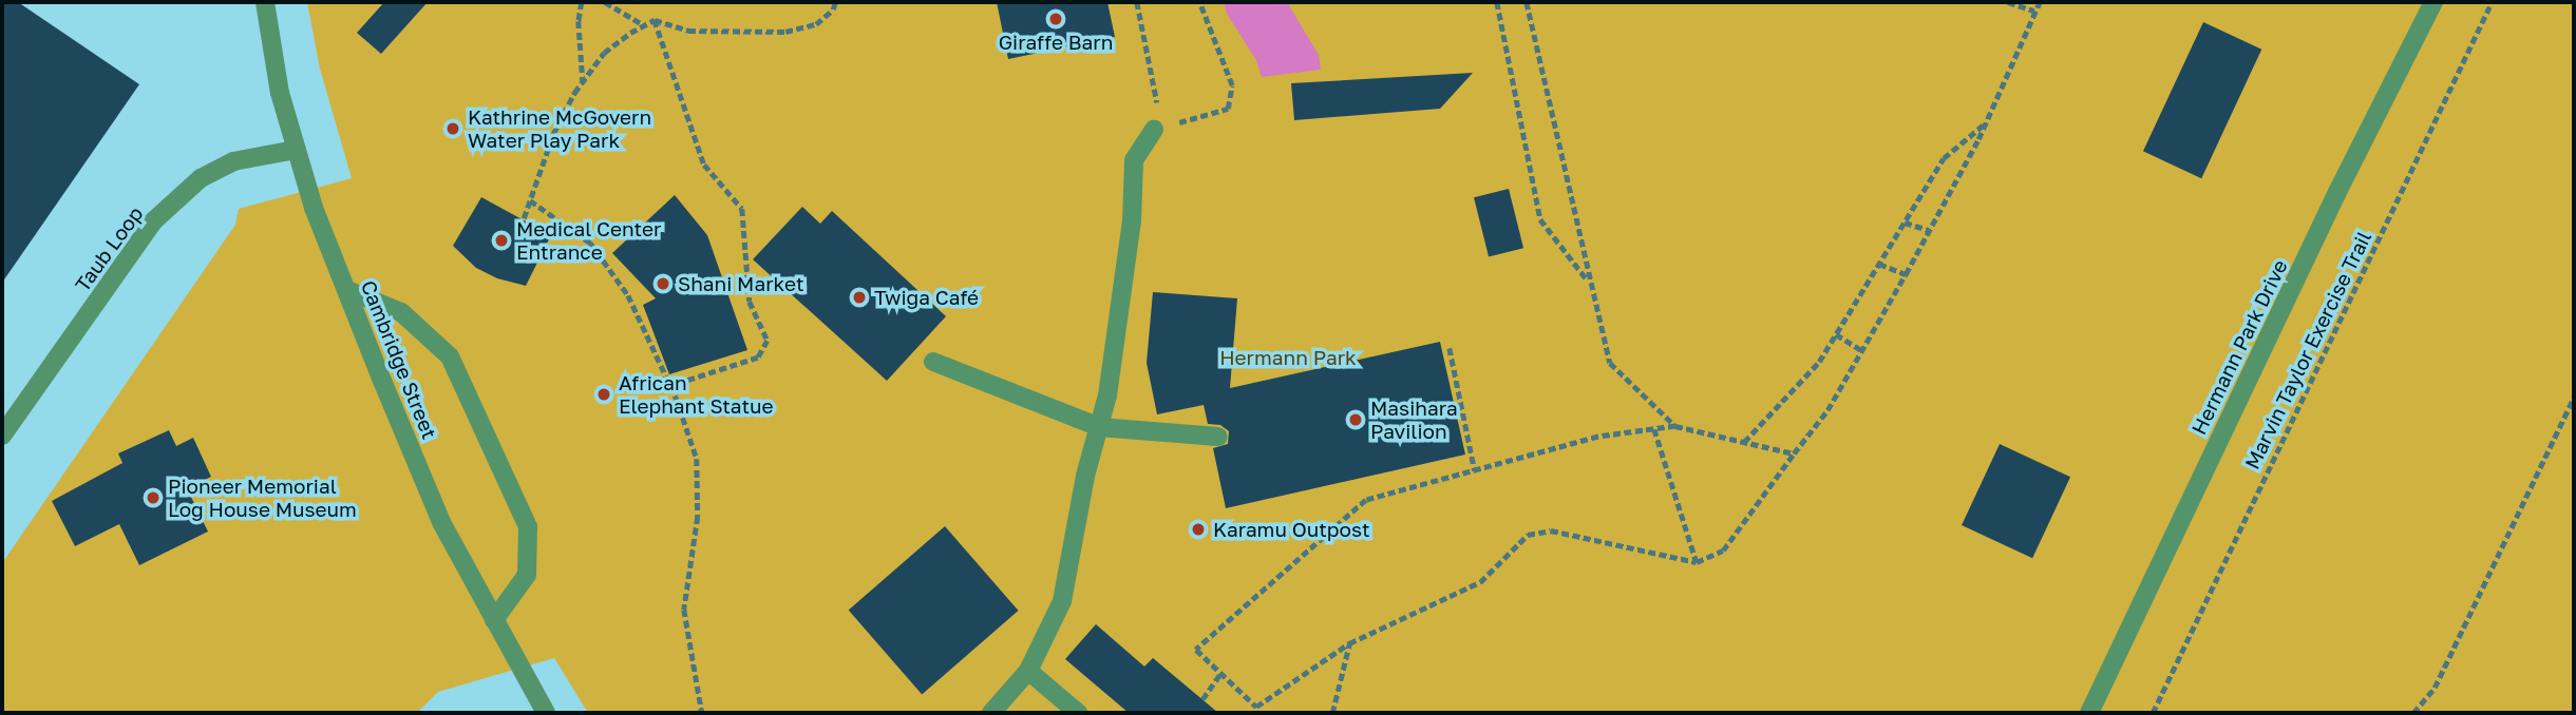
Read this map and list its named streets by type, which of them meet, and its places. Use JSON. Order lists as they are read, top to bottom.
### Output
{
  "streets": {
    "street": ["Taub Loop", "Hermann Park Drive", "Cambridge Street"],
    "path": ["Marvin Taylor Exercise Trail"]
  },
  "crossings": [
    ["Taub Loop", "Cambridge Street"]
  ],
  "parks": ["Hermann Park"],
  "places": [
    "Giraffe Barn",
    "Kathrine McGovern Water Play Park",
    "Medical Center Entrance",
    "Shani Market",
    "Twiga Café",
    "African Elephant Statue",
    "Masihara Pavilion",
    "Pioneer Memorial Log House Museum",
    "Karamu Outpost"
  ]
}
